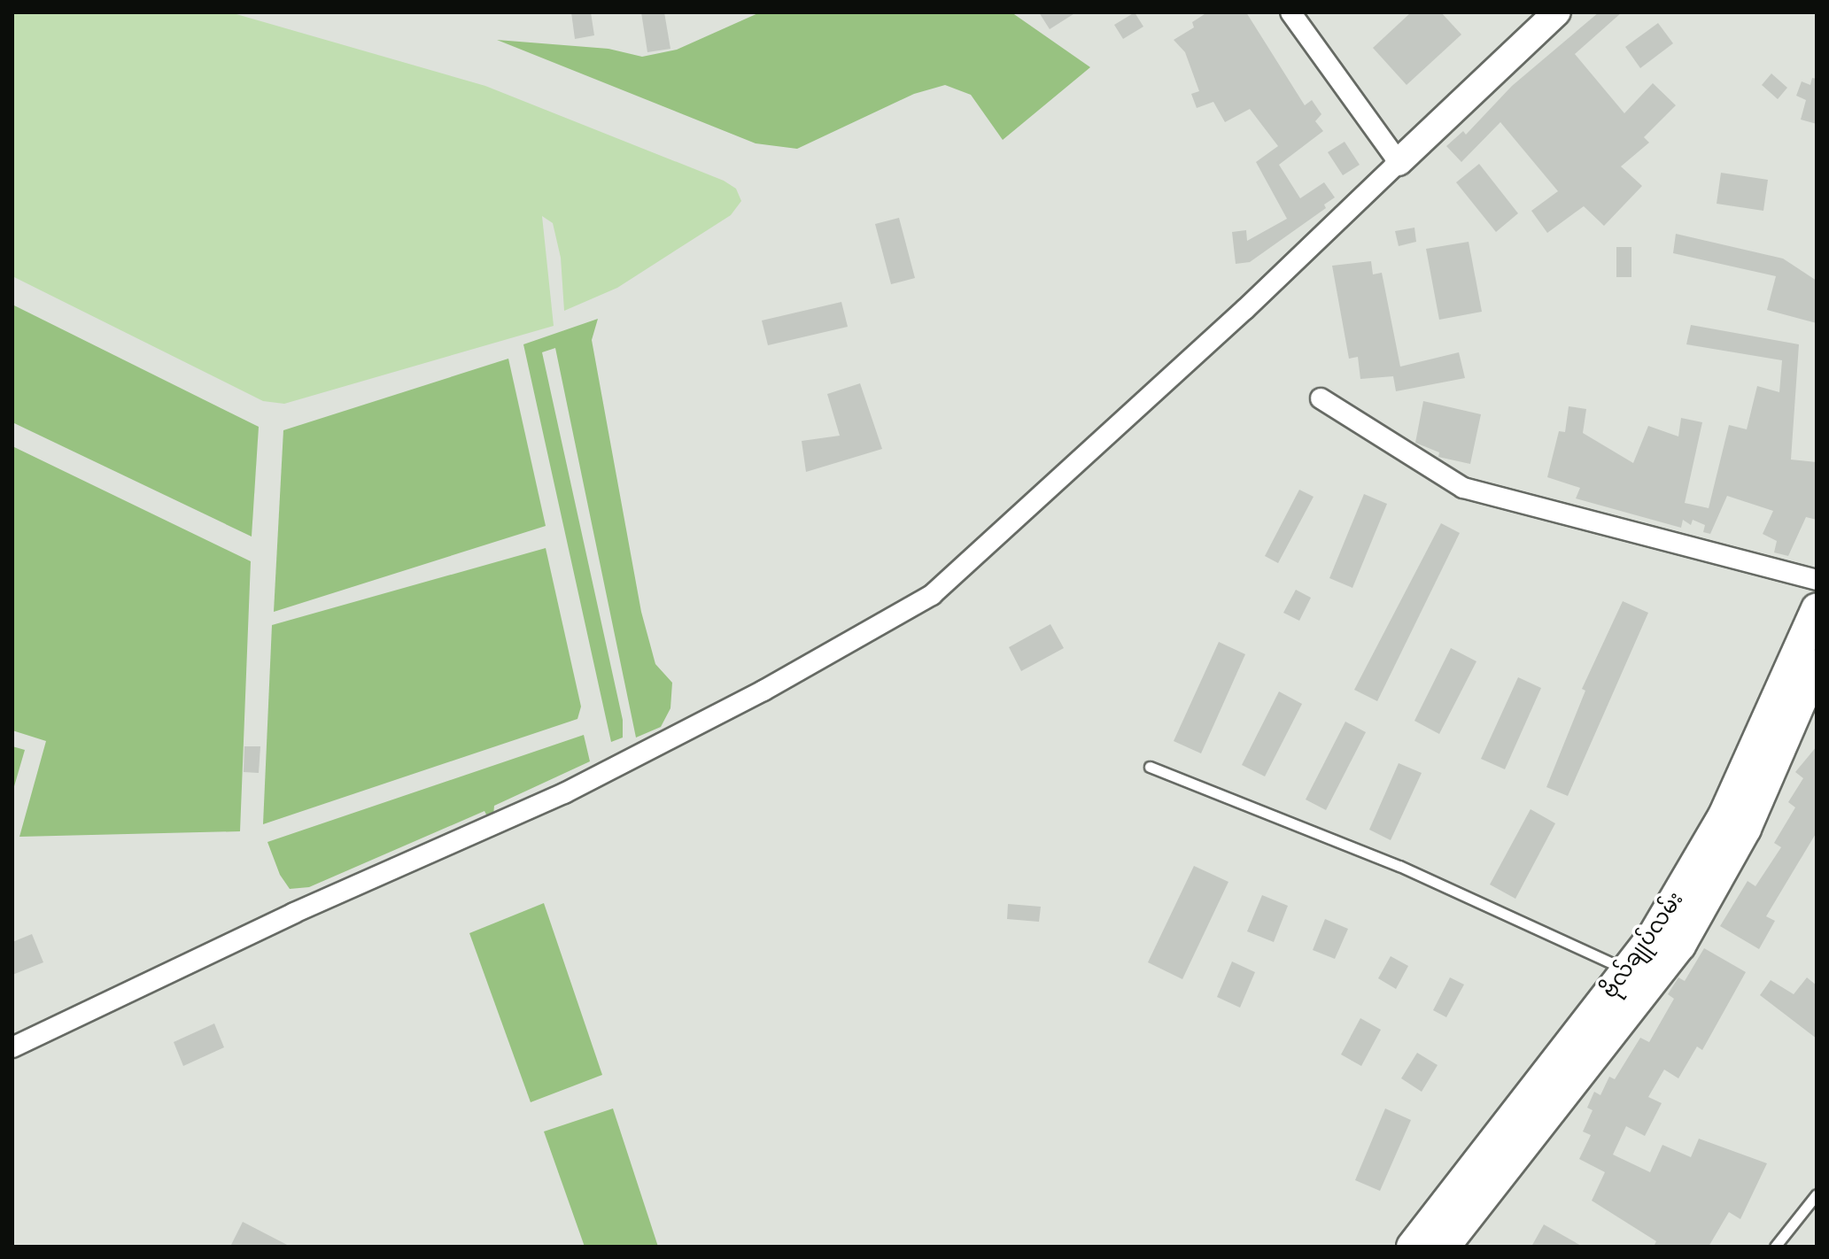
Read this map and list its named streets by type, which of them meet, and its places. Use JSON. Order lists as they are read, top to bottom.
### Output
{
  "streets": {
    "main road": ["ဗိုလ်ချုပ်လမ်း"]
  }
}
